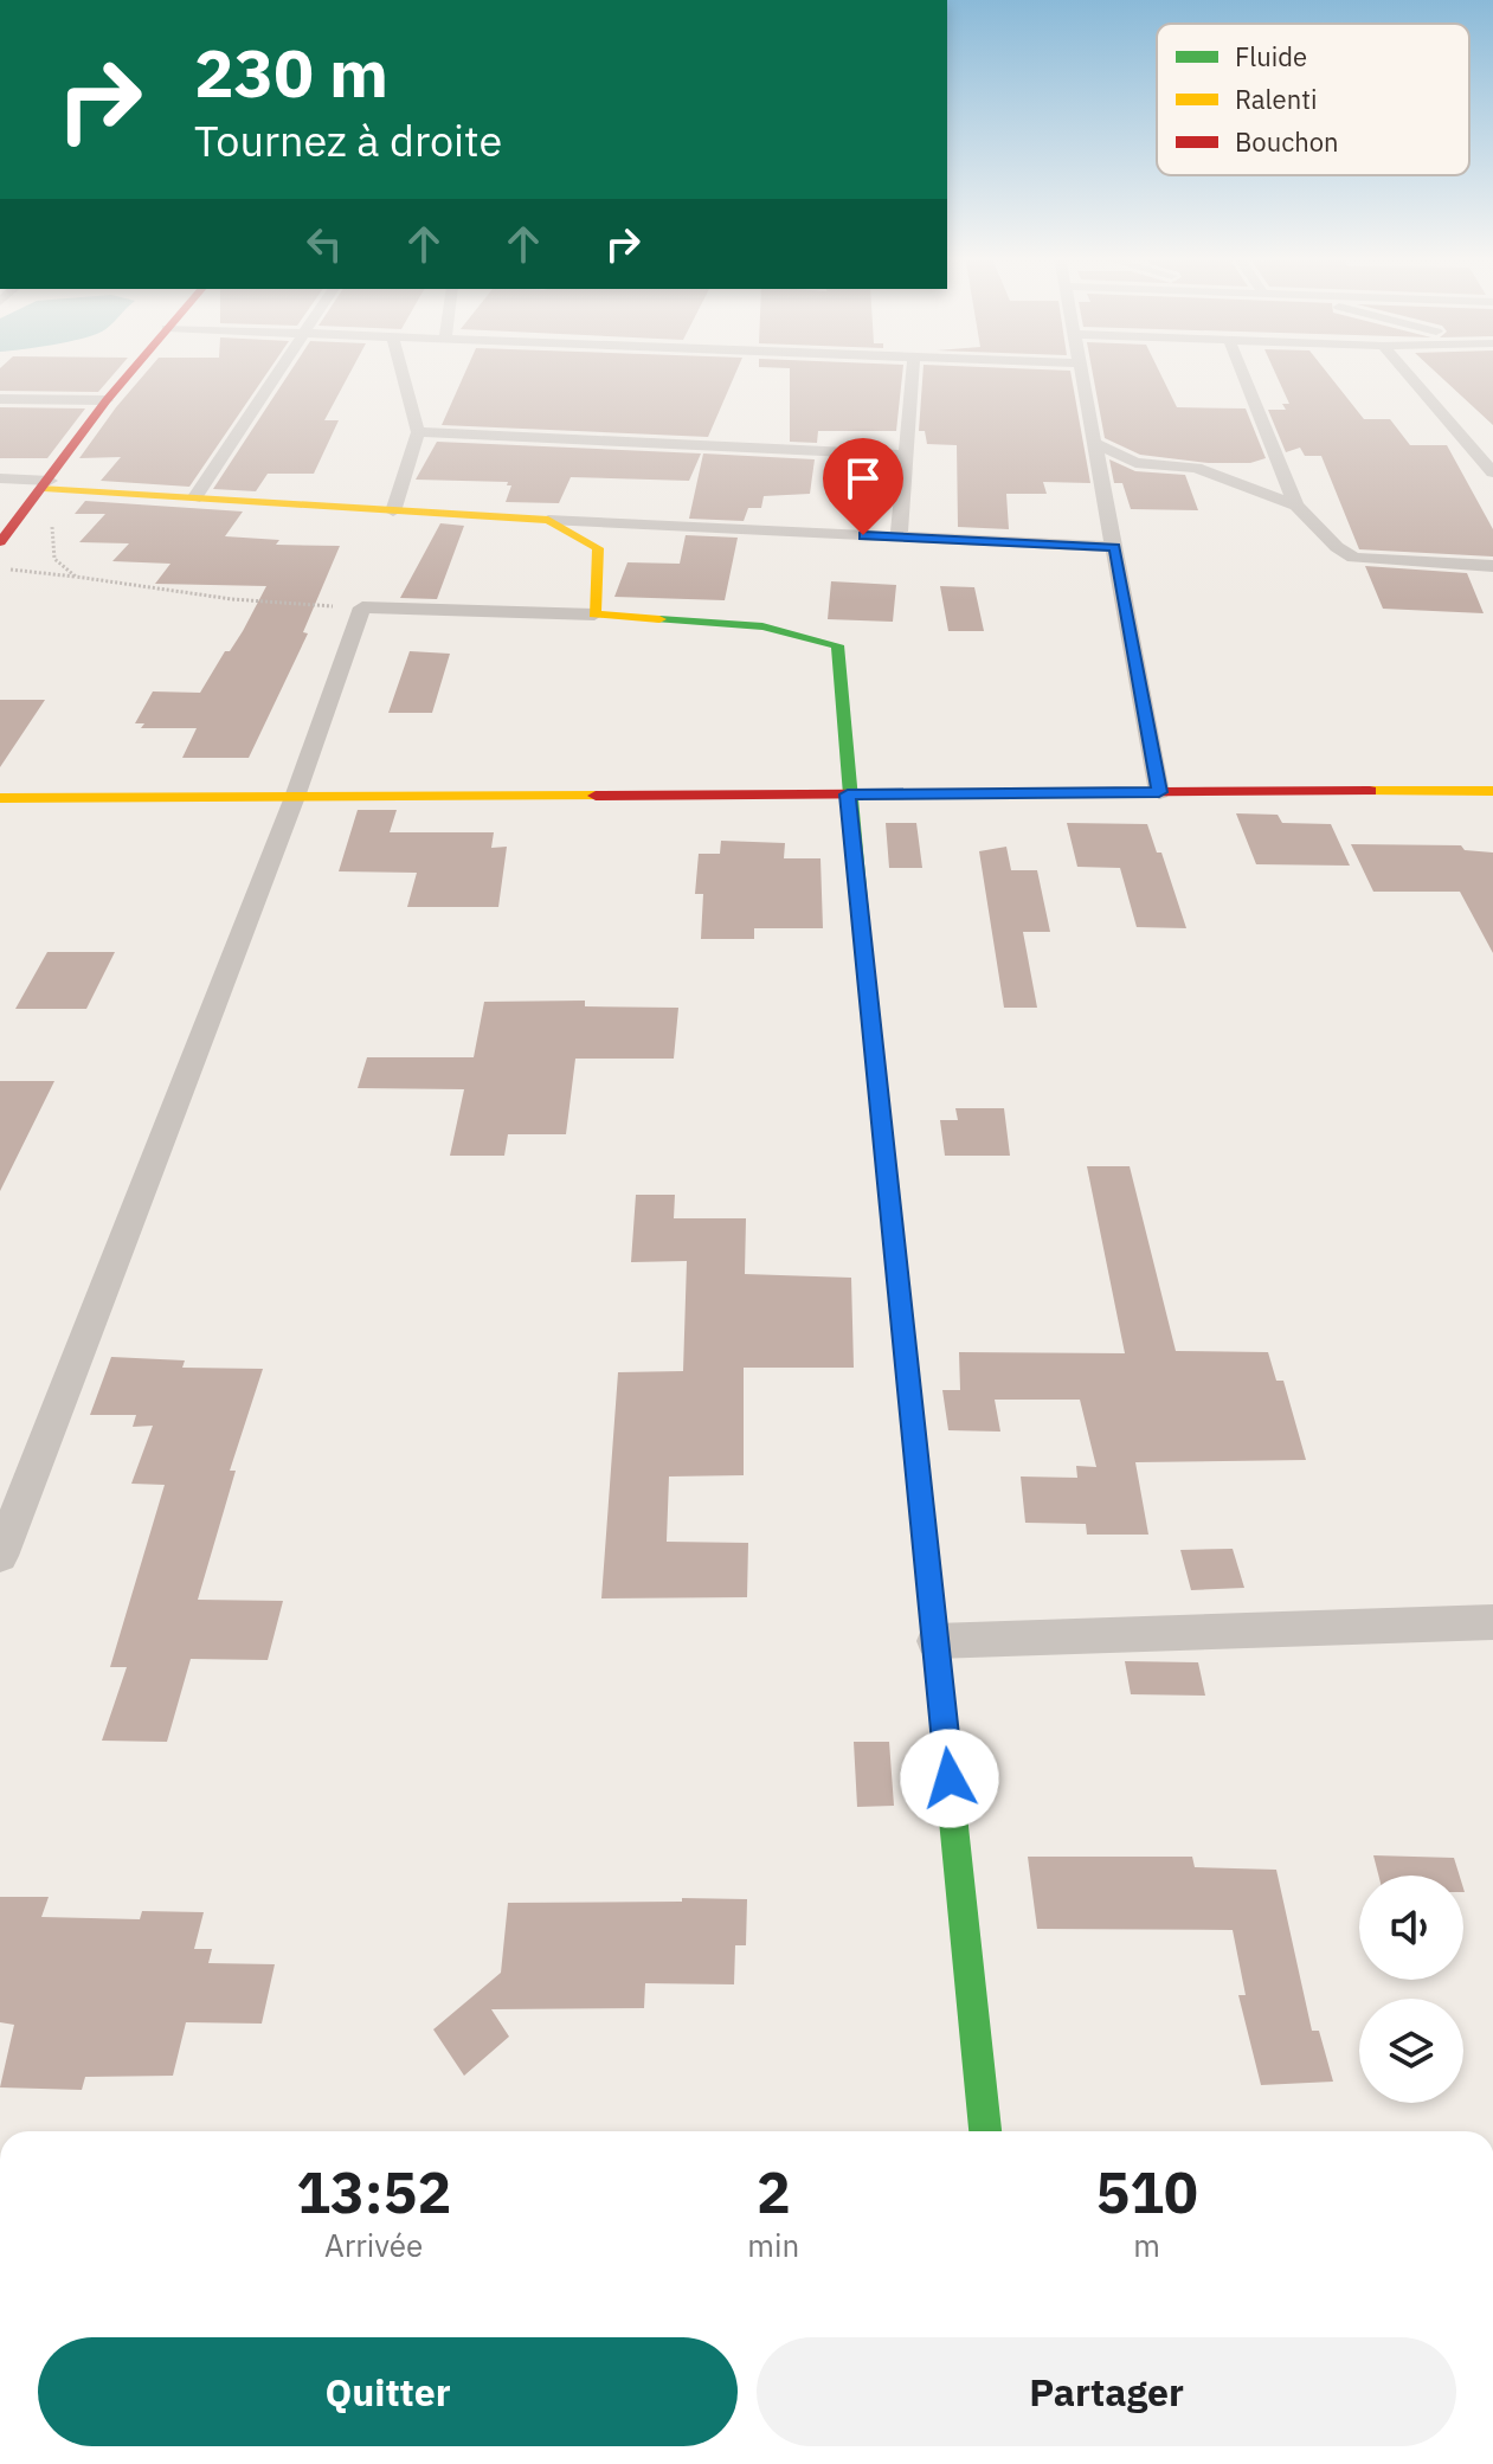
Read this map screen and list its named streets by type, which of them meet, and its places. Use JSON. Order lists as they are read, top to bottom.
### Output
{
  "legend": ["Fluide", "Ralenti", "Bouchon"],
  "page": {
    "turn": ["230 m", "Tournez à droite"],
    "eta": [
      "13:52",
      "Arrivée",
      "2",
      "min",
      "510",
      "m"
    ],
    "buttons": ["Quitter", "Partager"]
  }
}
